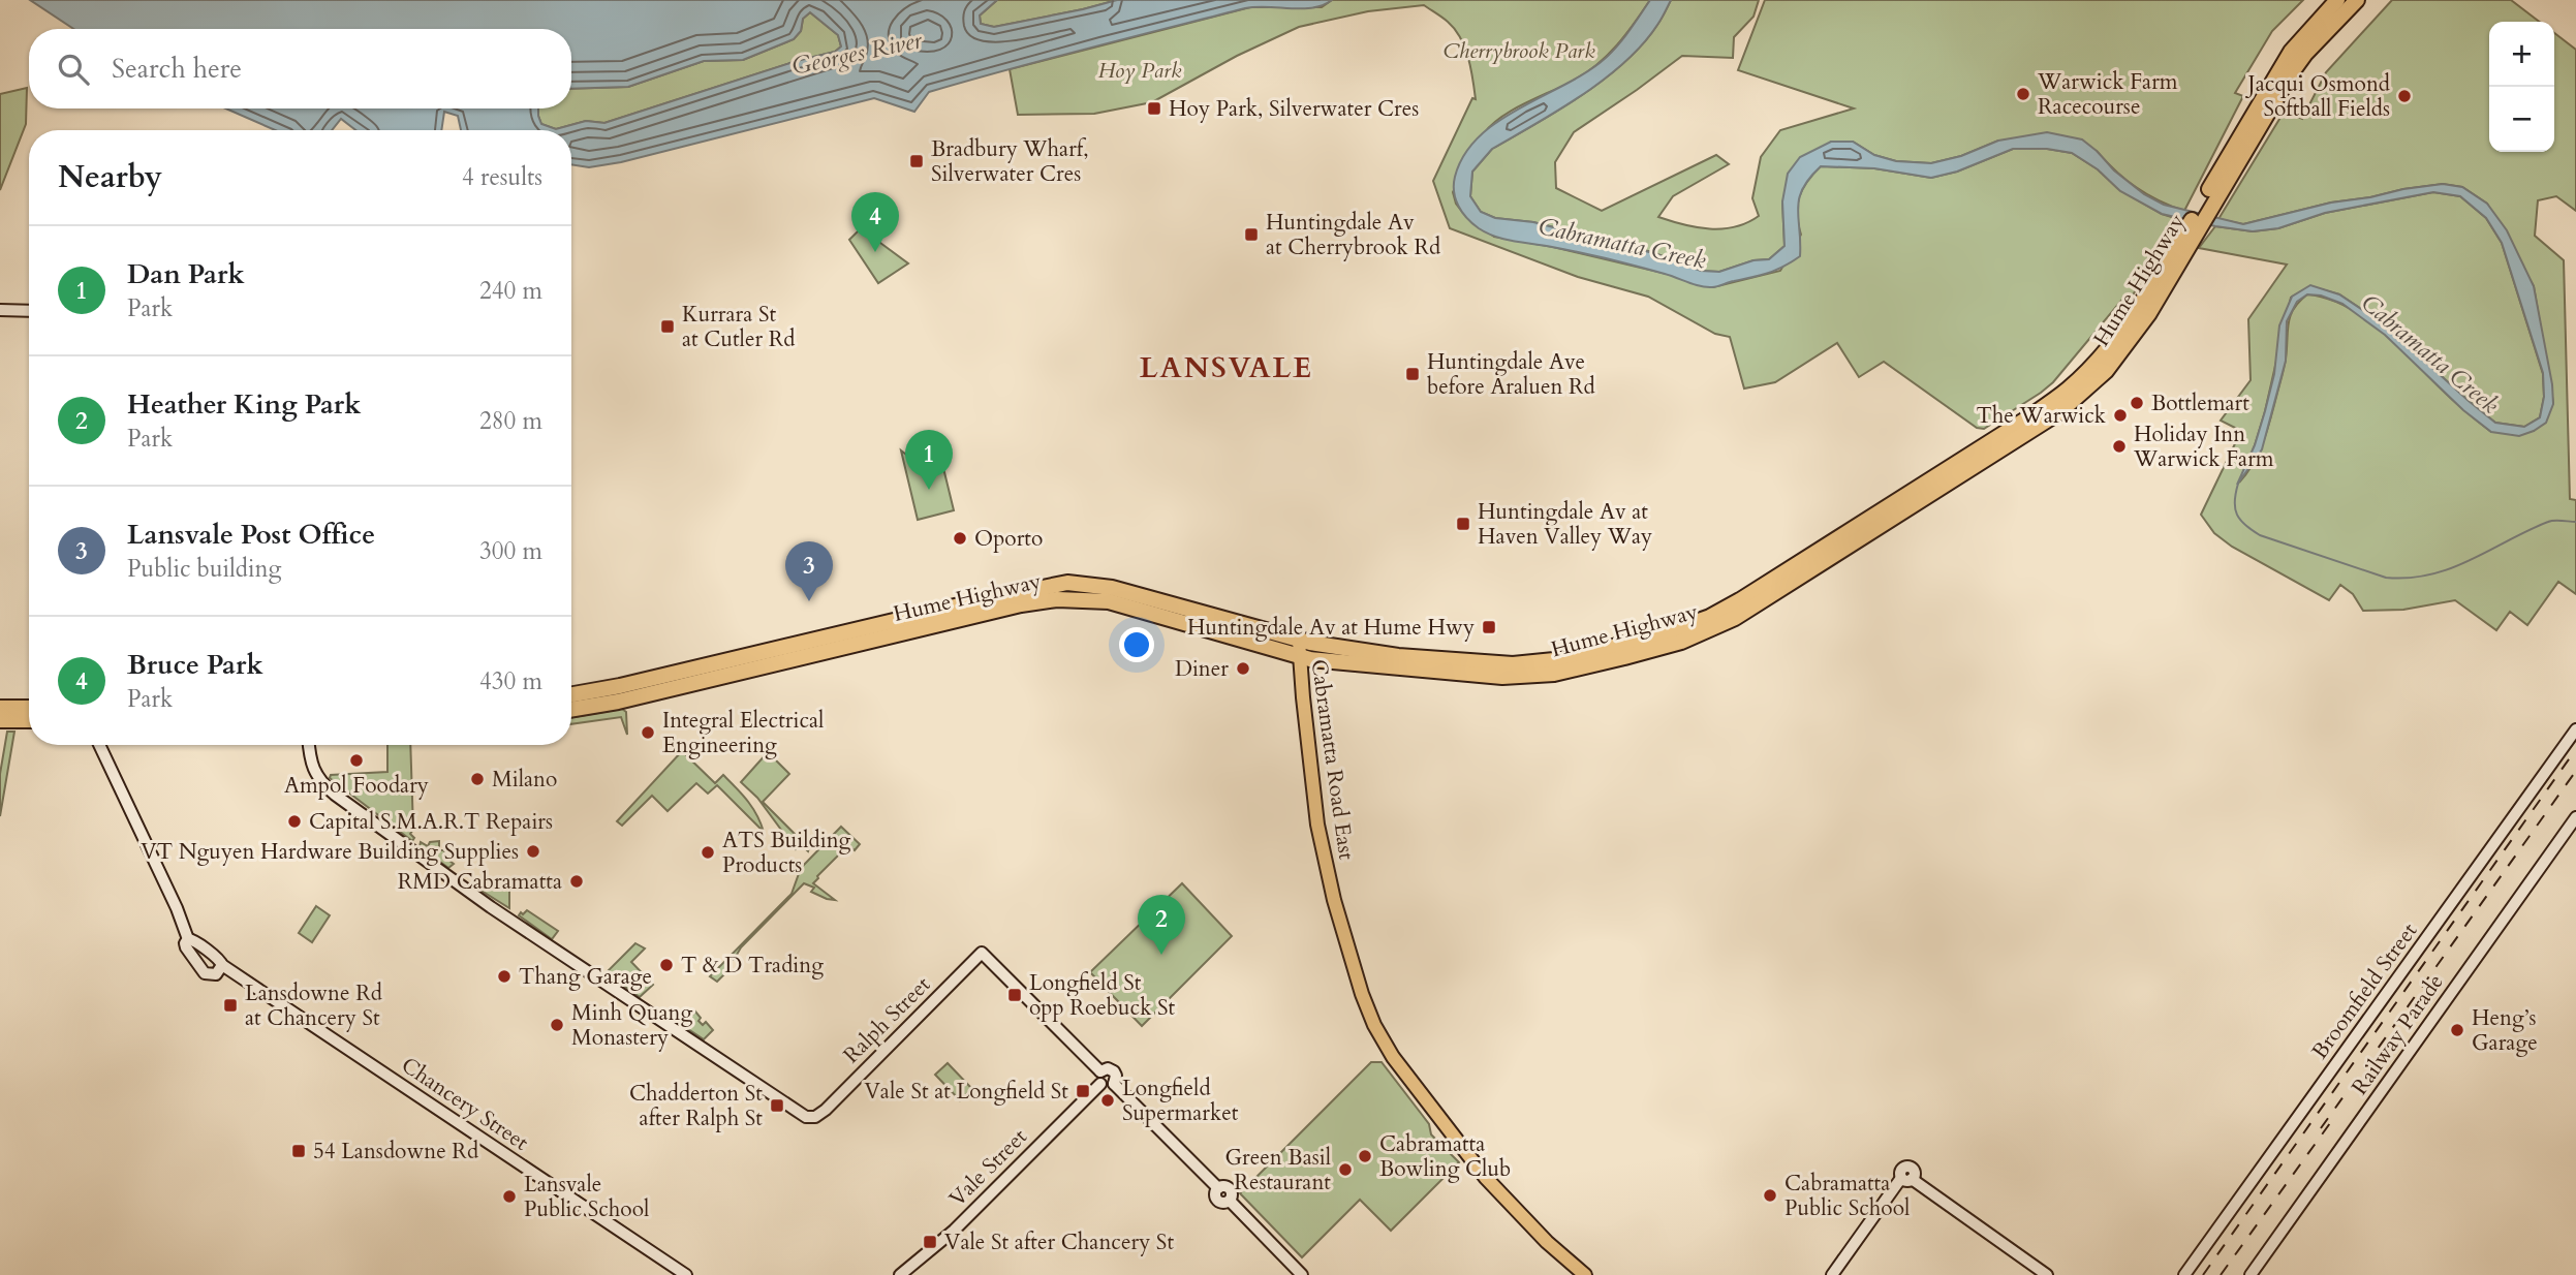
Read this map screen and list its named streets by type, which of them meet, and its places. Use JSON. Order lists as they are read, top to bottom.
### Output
{
  "streets": {
    "highway": ["Hume Highway"],
    "main road": ["Cabramatta Road East"],
    "street": [
      "Broomfield Street",
      "Ralph Street",
      "Railway Parade",
      "Chancery Street",
      "Vale Street"
    ]
  },
  "crossings": [
    ["Hume Highway", "Cabramatta Road East"],
    ["Ralph Street", "Vale Street"]
  ],
  "districts": ["LANSVALE"],
  "water": ["Georges River", "Cabramatta Creek"],
  "parks": ["Cherrybrook Park", "Hoy Park"],
  "places": {
    "other": [
      "Warwick Farm Racecourse",
      "Jacqui Osmond Softball Fields",
      "Bottlemart",
      "The Warwick",
      "Holiday Inn Warwick Farm",
      "Oporto",
      "Diner",
      "Integral Electrical Engineering",
      "Ampol Foodary",
      "Milano",
      "Capital S.M.A.R.T Repairs",
      "VT Nguyen Hardware Building Supplies",
      "ATS Building Products",
      "RMD Cabramatta",
      "T & D Trading",
      "Thang Garage",
      "Minh Quang Monastery",
      "Heng’s Garage",
      "Longfield Supermarket",
      "Cabramatta Bowling Club",
      "Green Basil Restaurant",
      "Cabramatta Public School",
      "Lansvale Public School"
    ],
    "transit": [
      "Hoy Park, Silverwater Cres",
      "Bradbury Wharf, Silverwater Cres",
      "Huntingdale Av at Cherrybrook Rd",
      "Kurrara St at Cutler Rd",
      "Huntingdale Ave before Araluen Rd",
      "Huntingdale Av at Haven Valley Way",
      "Huntingdale Av at Hume Hwy",
      "Longfield St opp Roebuck St",
      "Lansdowne Rd at Chancery St",
      "Vale St at Longfield St",
      "Chadderton St after Ralph St",
      "54 Lansdowne Rd",
      "Vale St after Chancery St"
    ]
  },
  "page": {
    "map_buttons": ["+", "−"],
    "search": "Search here",
    "heading": ["Nearby", "4 results"],
    "pins": [
      "4",
      "1",
      "3",
      "2"
    ],
    "list": [
      {
        "mark": "1",
        "name": "Dan Park",
        "note": "Park",
        "value": "240 m"
      },
      {
        "mark": "2",
        "name": "Heather King Park",
        "note": "Park",
        "value": "280 m"
      },
      {
        "mark": "3",
        "name": "Lansvale Post Office",
        "note": "Public building",
        "value": "300 m"
      },
      {
        "mark": "4",
        "name": "Bruce Park",
        "note": "Park",
        "value": "430 m"
      }
    ]
  }
}
